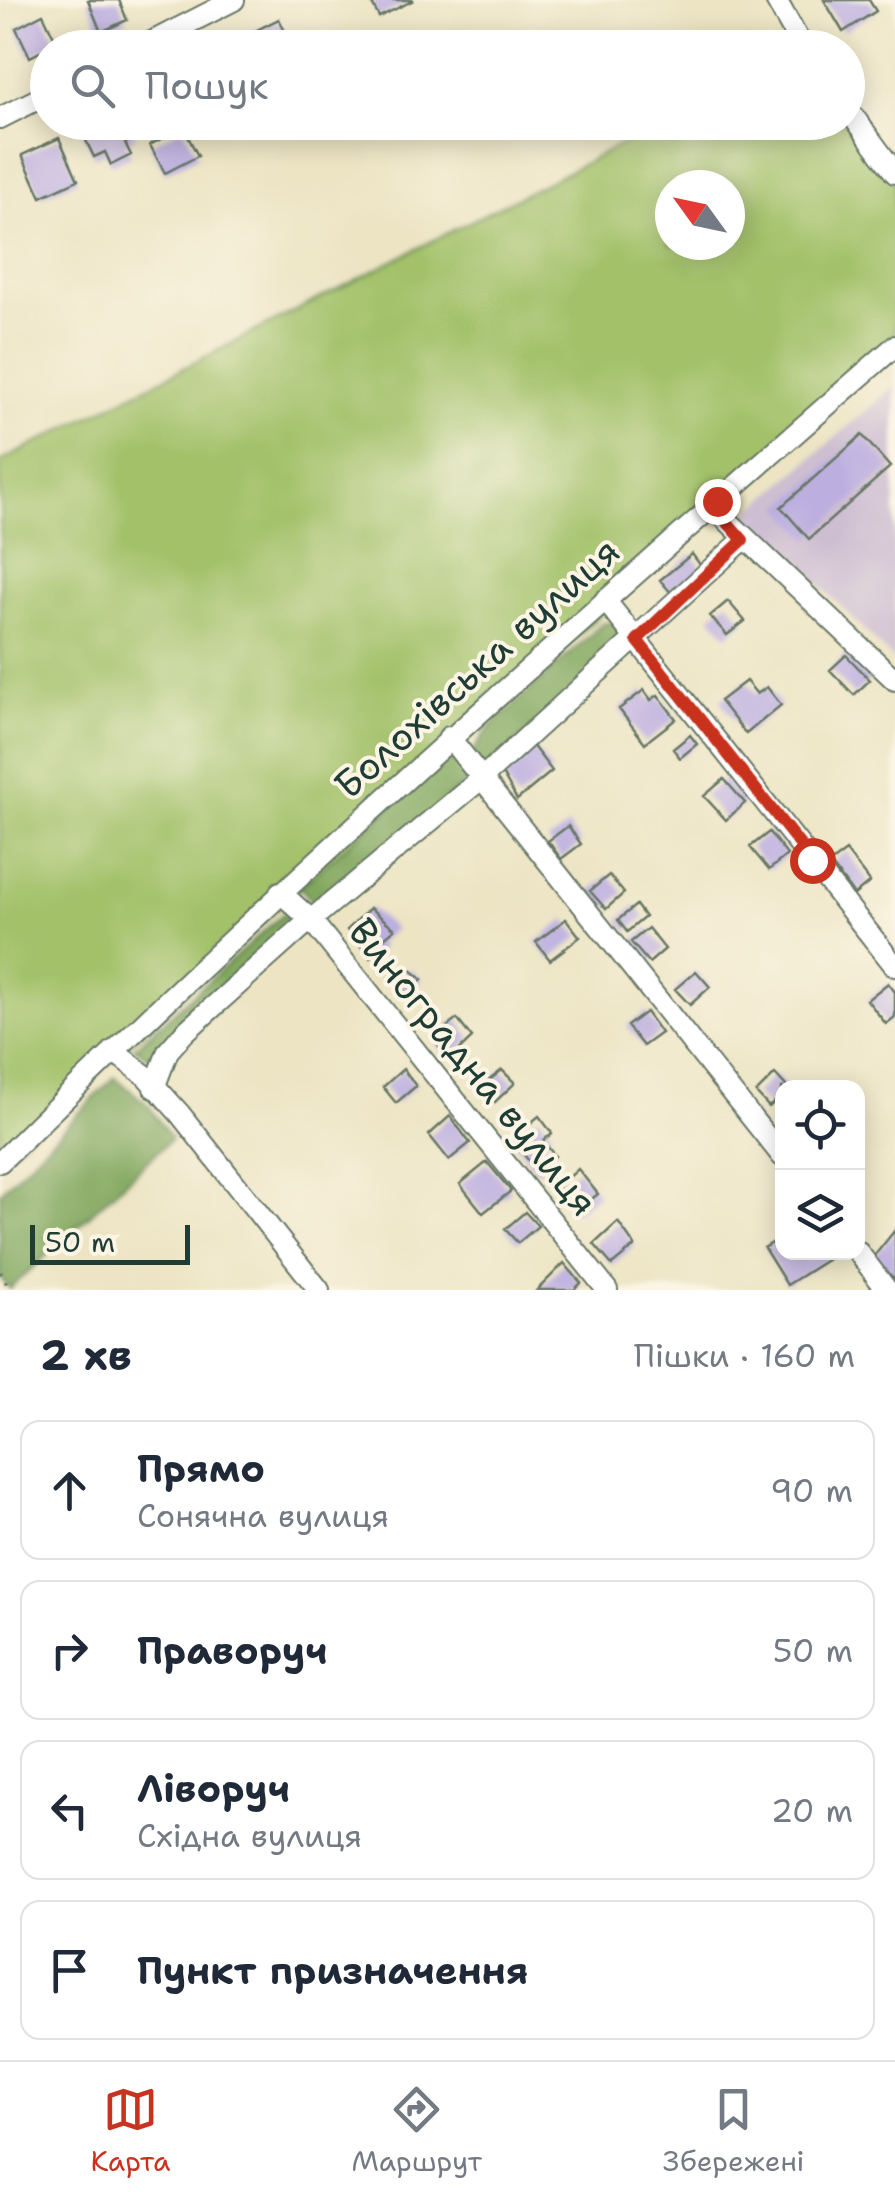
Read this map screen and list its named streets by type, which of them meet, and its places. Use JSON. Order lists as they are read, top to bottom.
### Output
{
  "streets": {
    "street": ["Болохівська вулиця", "Виноградна вулиця"]
  },
  "crossings": [
    ["Болохівська вулиця", "Виноградна вулиця"]
  ],
  "scale_bar": "50 m",
  "north": "top left",
  "page": {
    "search": "Пошук",
    "scale": "50 m",
    "heading": ["2 хв", "Пішки · 160 m"],
    "list": [
      ["Прямо", "Сонячна вулиця", "90 m"],
      ["Праворуч", "50 m"],
      ["Ліворуч", "Східна вулиця", "20 m"],
      "Пункт призначення"
    ],
    "nav": ["Карта", "Маршрут", "Збережені"]
  }
}
